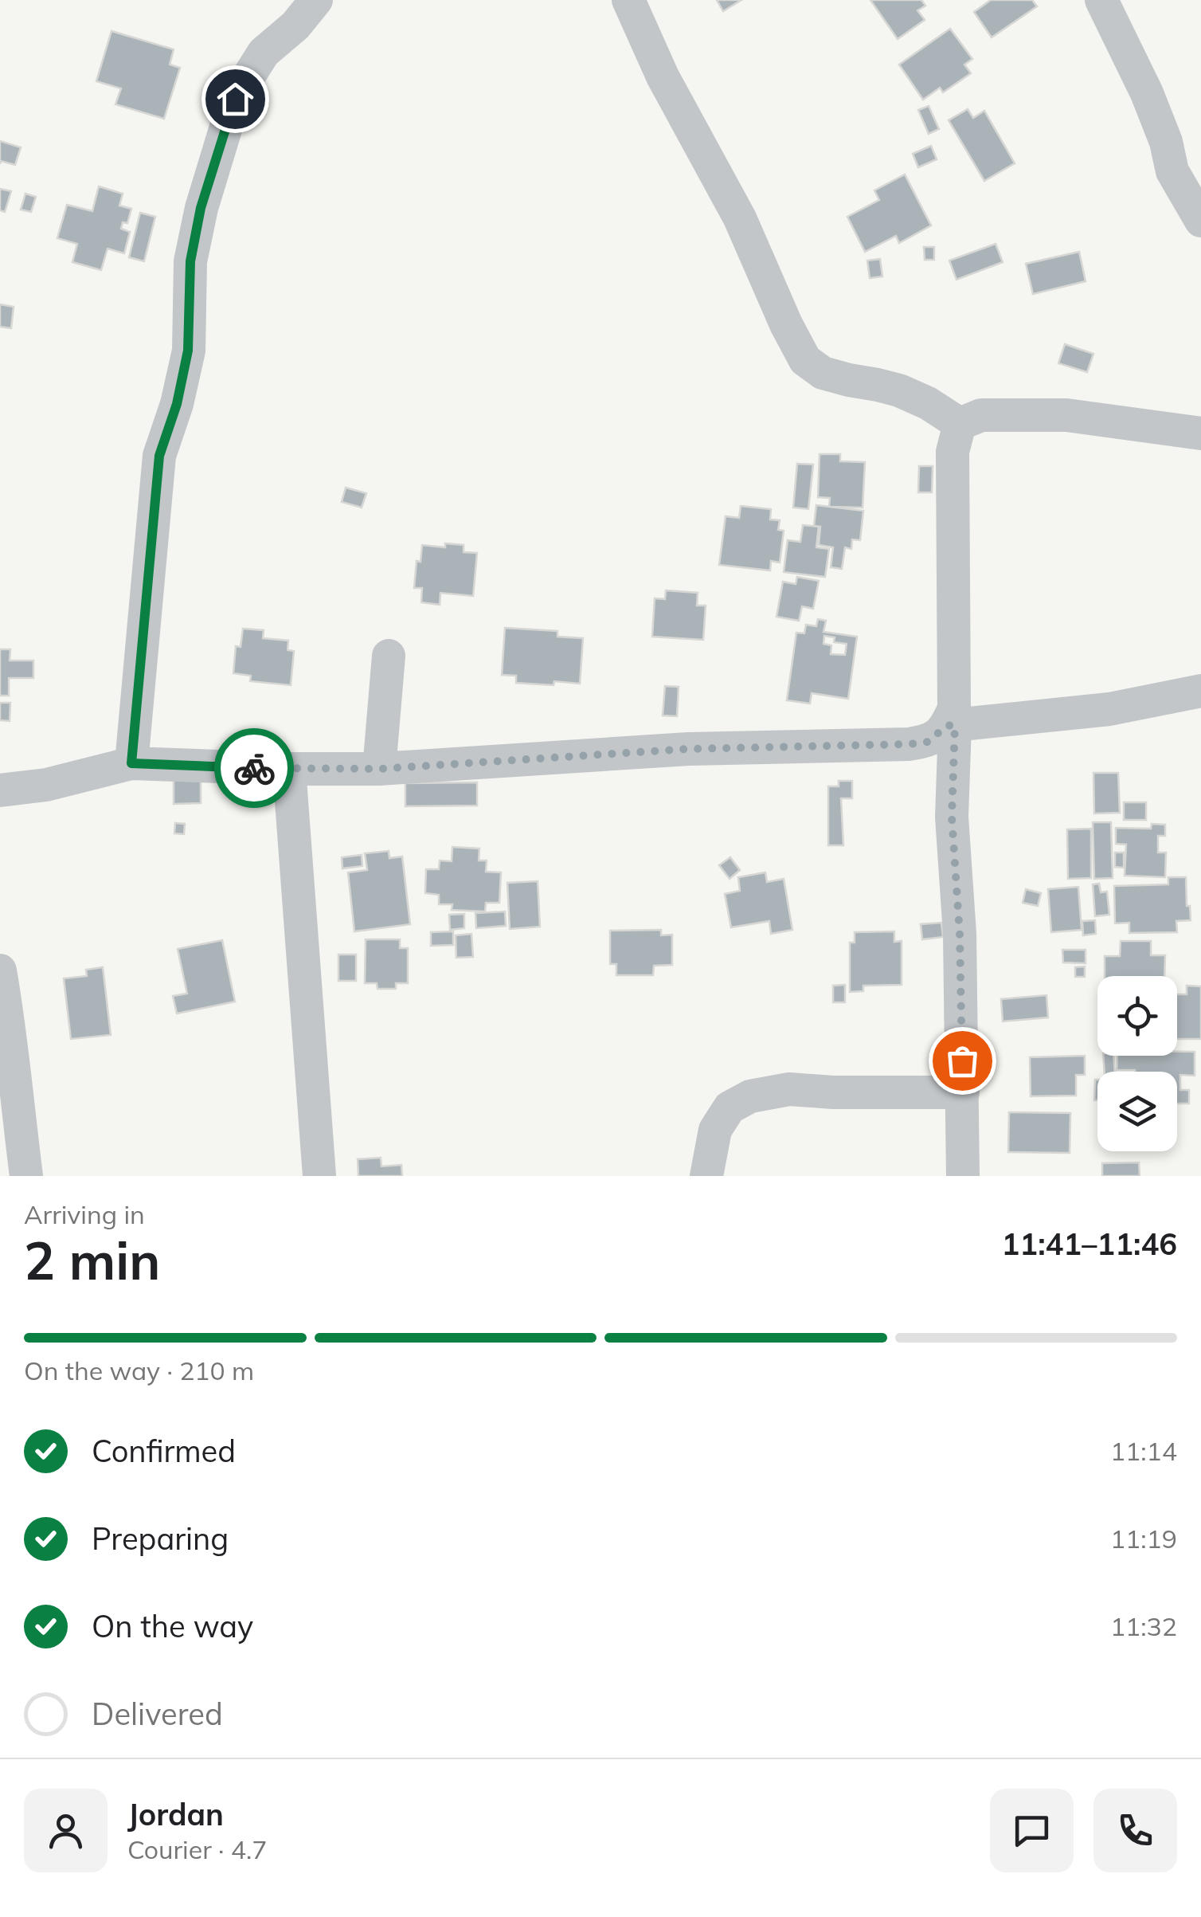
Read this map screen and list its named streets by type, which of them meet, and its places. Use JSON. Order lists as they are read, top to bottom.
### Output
{
  "page": {
    "heading": ["2 min", "Arriving in", "11:41–11:46"],
    "panel": ["Jordan", "Courier · 4.7"],
    "bar": "On the way · 210 m",
    "list": [
      ["Confirmed", "11:14"],
      ["Preparing", "11:19"],
      ["On the way", "11:32"],
      "Delivered"
    ]
  }
}
